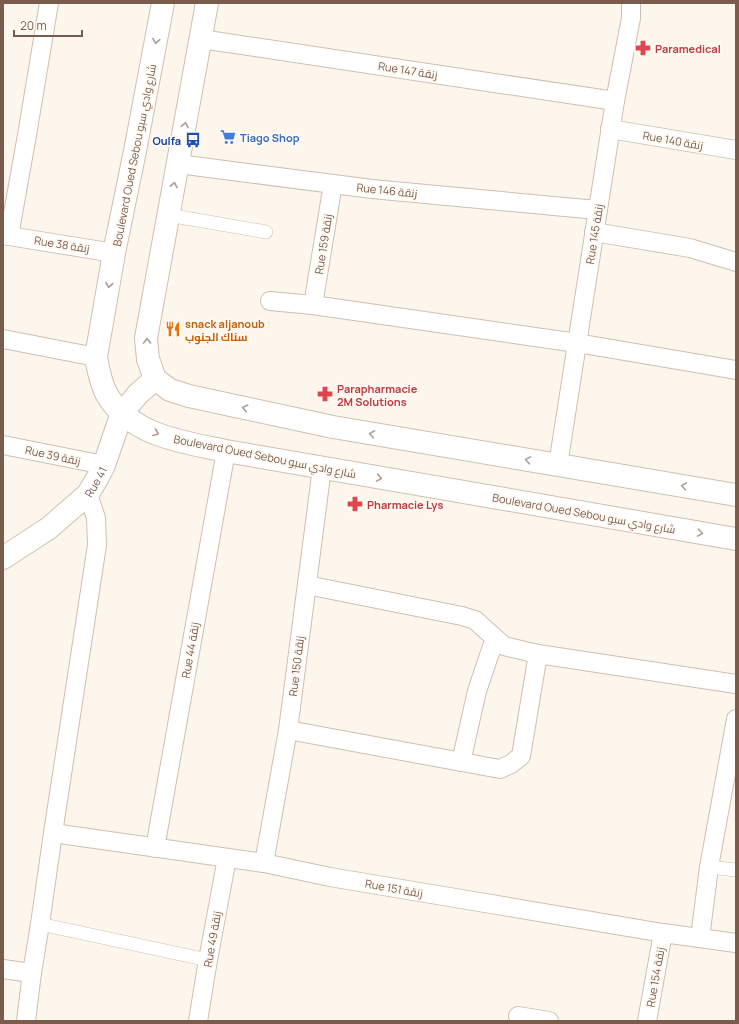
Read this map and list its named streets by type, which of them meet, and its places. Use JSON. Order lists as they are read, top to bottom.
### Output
{
  "streets": {
    "street": [
      "Rue 147 زنقة",
      "Rue 140 زنقة",
      "Boulevard Oued Sebou شارع وادي سبو",
      "Rue 146 زنقة",
      "Rue 145 زنقة",
      "Rue 38 زنقة",
      "Rue 159 زنقة",
      "Rue 39 زنقة",
      "Rue 41",
      "Rue 44 زنقة",
      "Rue 150 زنقة",
      "Rue 151 زنقة",
      "Rue 49 زنقة",
      "Rue 154 زنقة"
    ]
  },
  "crossings": [
    ["Rue 147 زنقة", "Rue 145 زنقة"],
    ["Rue 140 زنقة", "Rue 145 زنقة"],
    ["Boulevard Oued Sebou شارع وادي سبو", "Rue 38 زنقة"],
    ["Boulevard Oued Sebou شارع وادي سبو", "Rue 41"],
    ["Boulevard Oued Sebou شارع وادي سبو", "Rue 44 زنقة"],
    ["Boulevard Oued Sebou شارع وادي سبو", "Rue 150 زنقة"],
    ["Rue 146 زنقة", "Rue 145 زنقة"],
    ["Rue 146 زنقة", "Rue 159 زنقة"],
    ["Rue 39 زنقة", "Rue 41"],
    ["Rue 44 زنقة", "Rue 151 زنقة"],
    ["Rue 150 زنقة", "Rue 151 زنقة"],
    ["Rue 151 زنقة", "Rue 49 زنقة"],
    ["Rue 151 زنقة", "Rue 154 زنقة"]
  ],
  "places": {
    "pharmacy": ["Paramedical", "Parapharmacie 2M Solutions", "Pharmacie Lys"],
    "supermarket": ["Tiago Shop"],
    "bus stop": ["Oulfa"],
    "restaurant": ["snack aljanoub سناك الجنوب"]
  },
  "scale_bar": "20 m"
}
